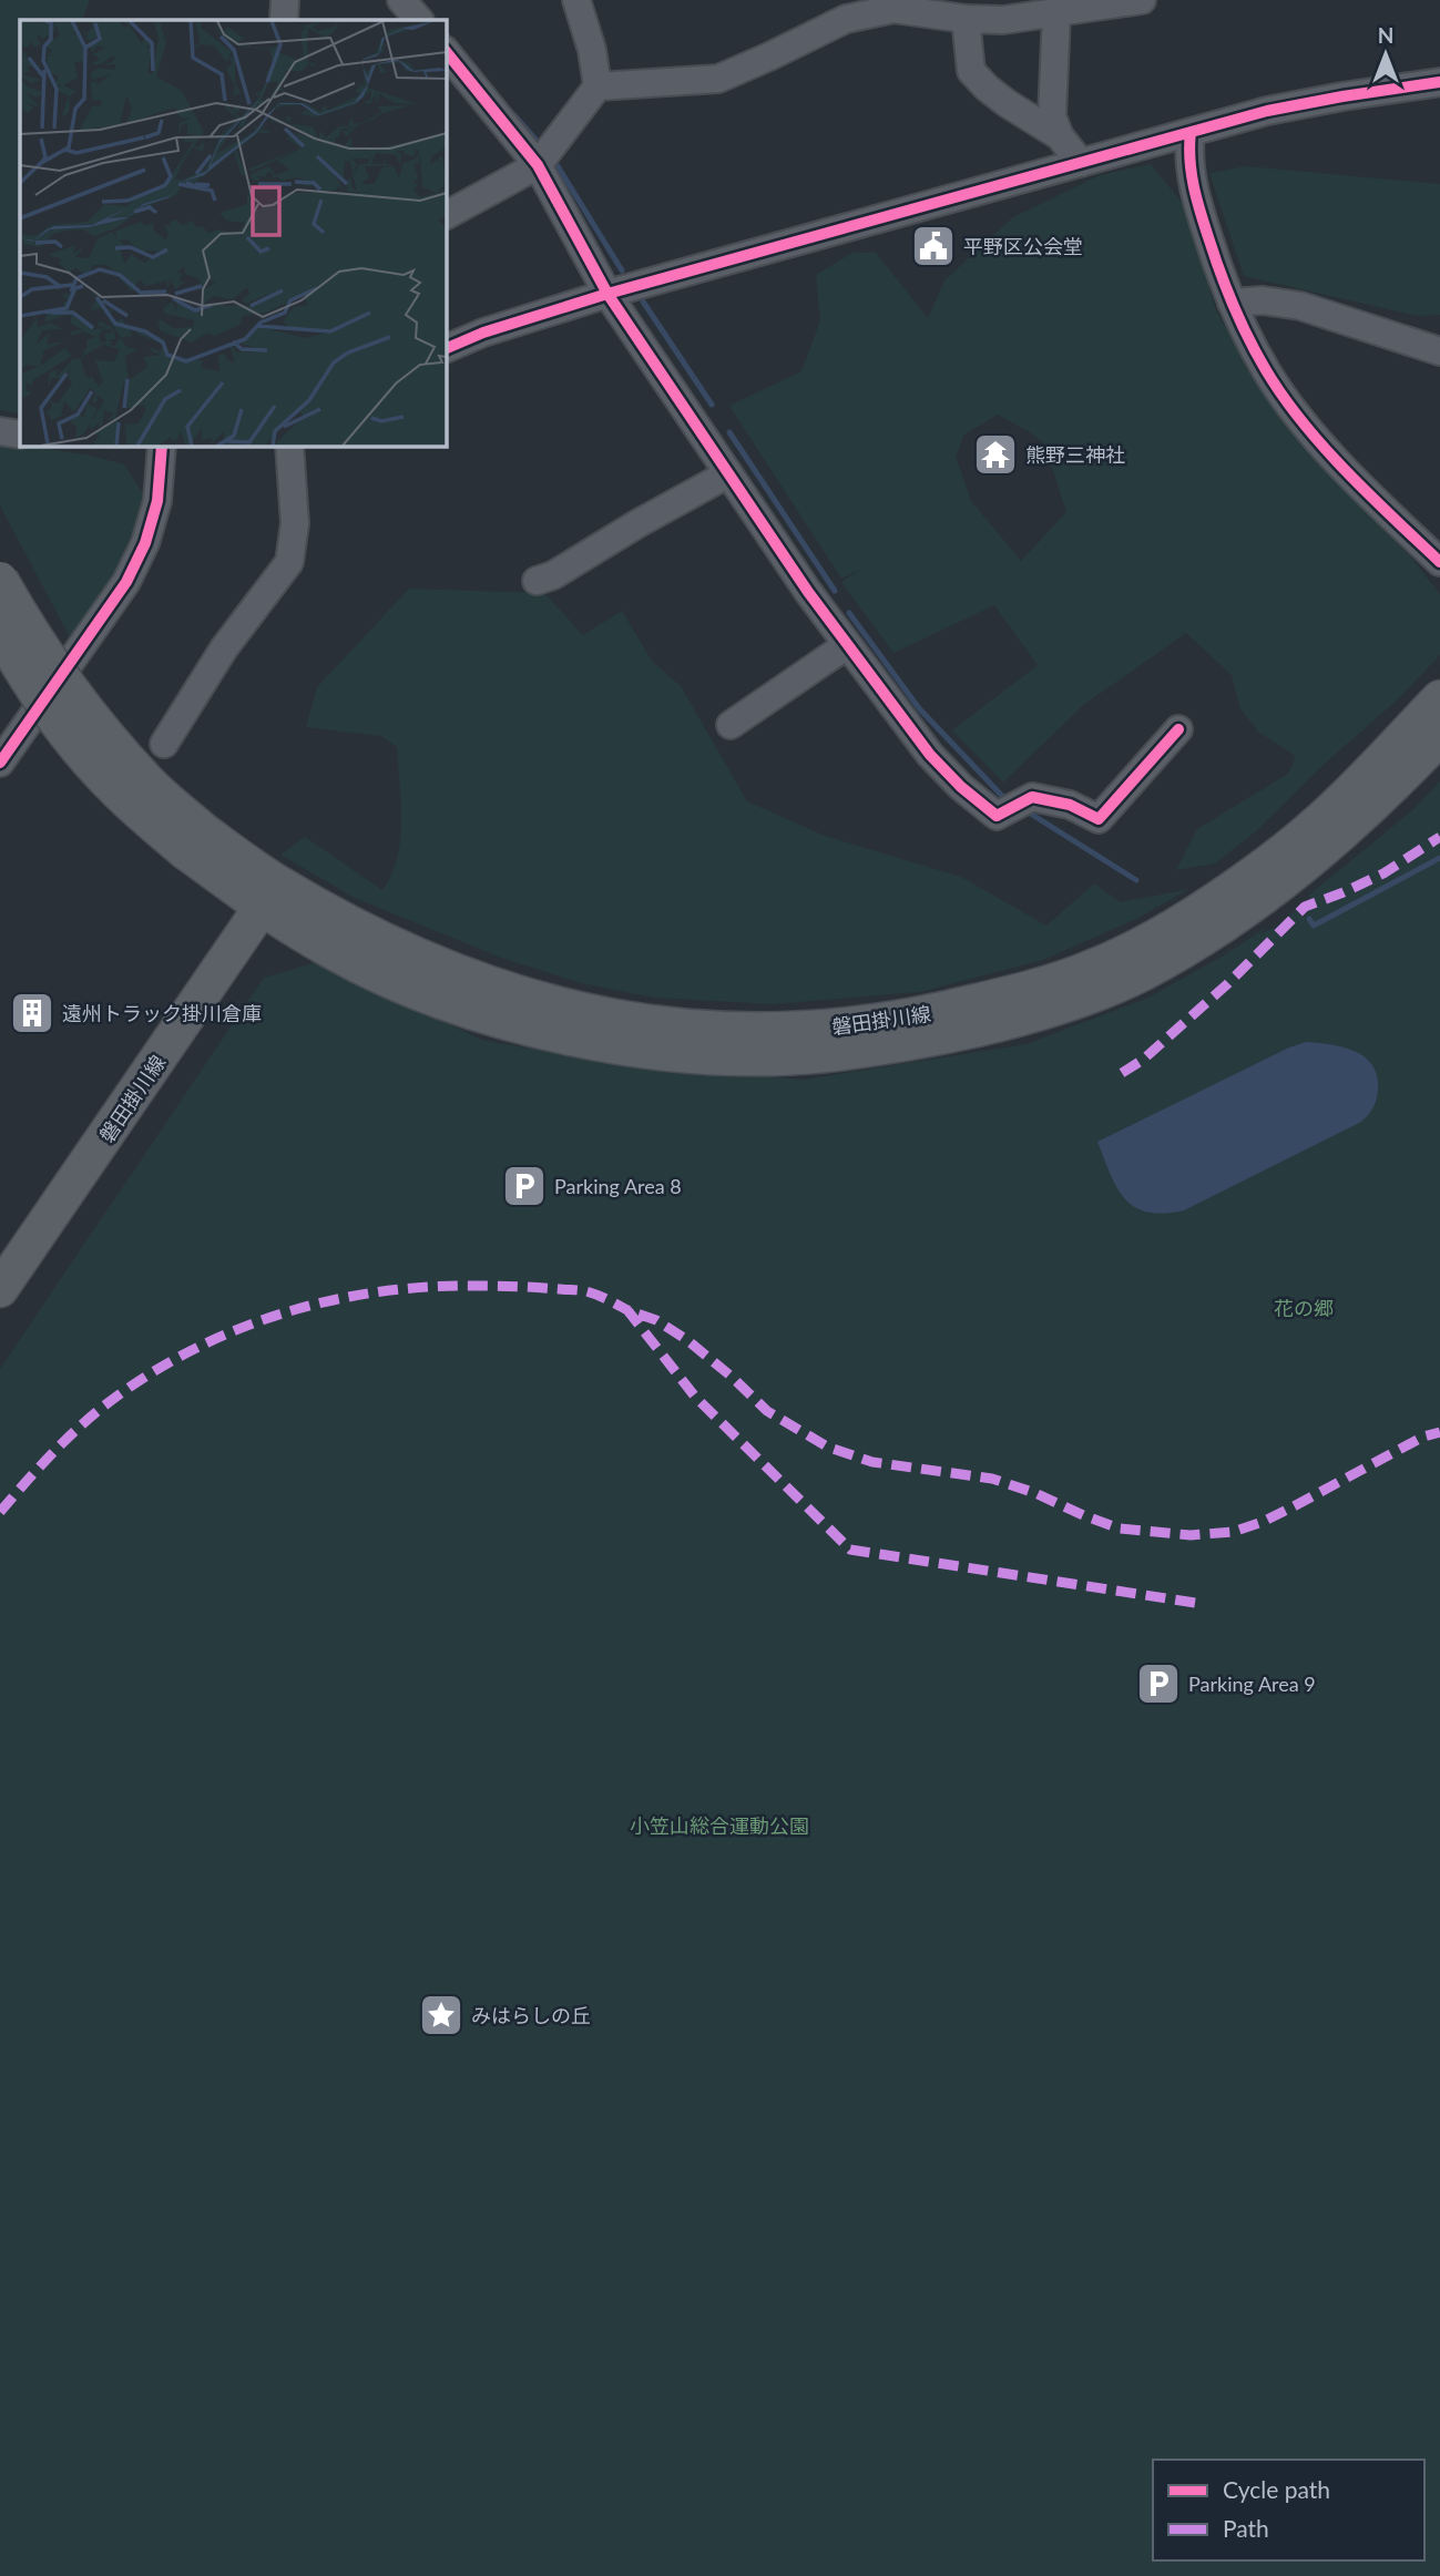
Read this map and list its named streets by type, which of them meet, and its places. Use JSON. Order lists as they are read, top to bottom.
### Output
{
  "streets": {
    "main road": ["磐田掛川線"]
  },
  "parks": ["花の郷", "小笠山総合運動公園"],
  "places": {
    "public building": ["平野区公会堂"],
    "temple": ["熊野三神社"],
    "building": ["遠州トラック掛川倉庫"],
    "parking": ["Parking Area 8", "Parking Area 9"],
    "place": ["みはらしの丘"]
  },
  "legend": ["Cycle path", "Path"],
  "north": "top"
}
